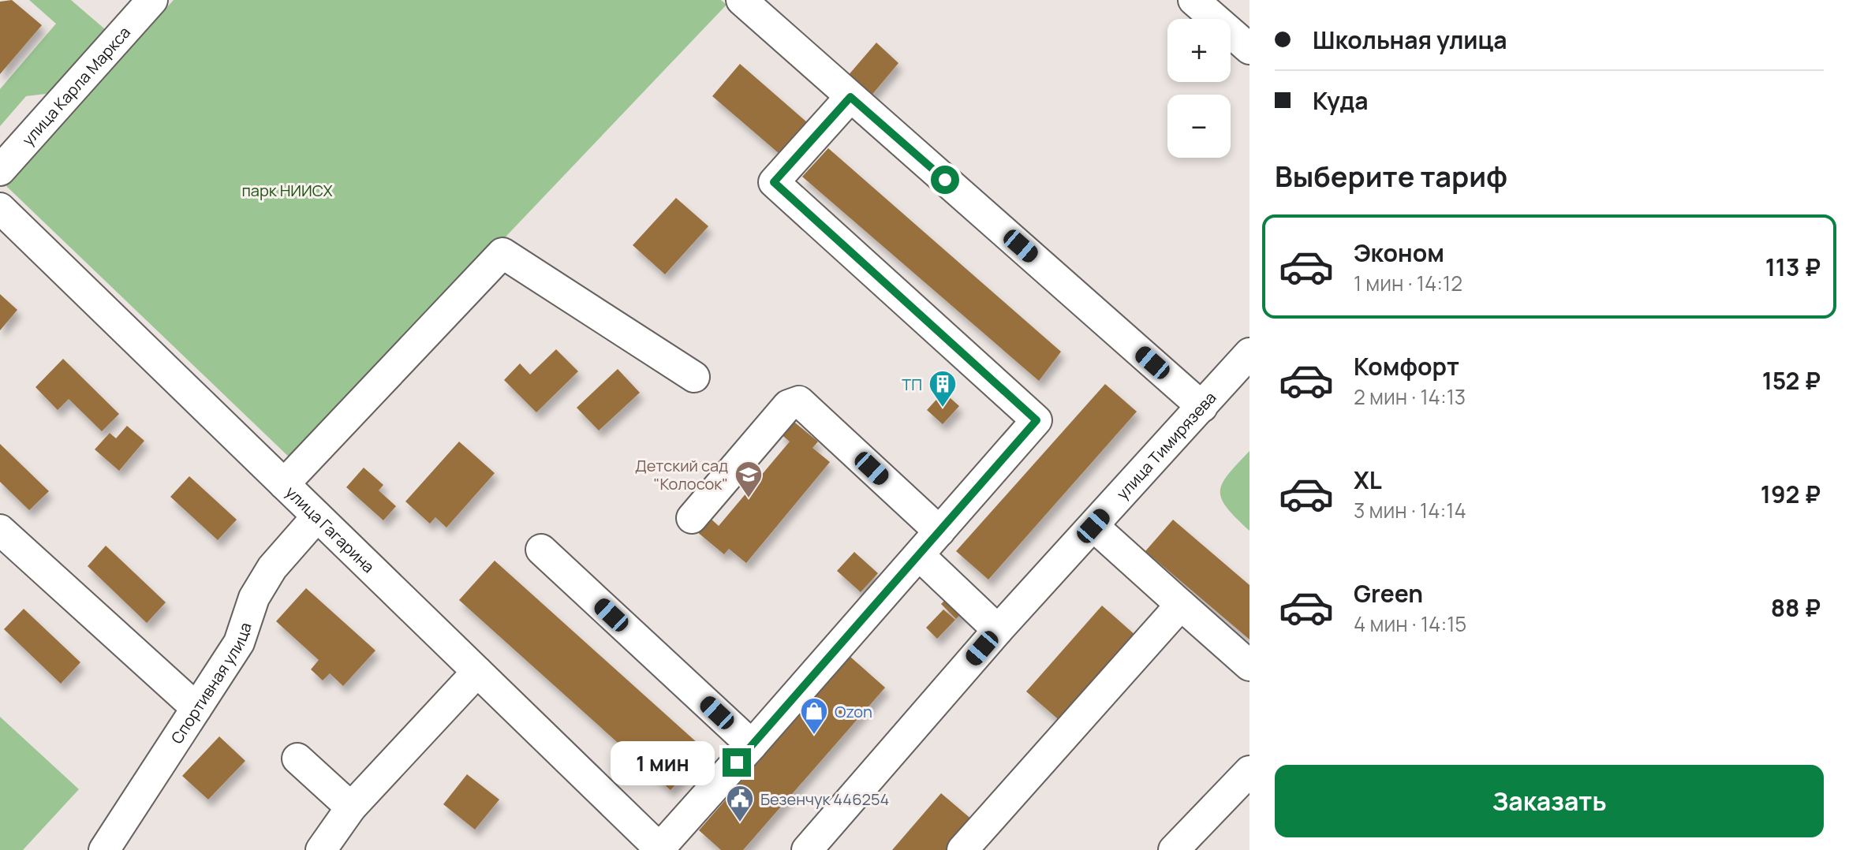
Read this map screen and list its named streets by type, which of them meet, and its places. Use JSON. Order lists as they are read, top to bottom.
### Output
{
  "streets": {
    "street": [
      "улица Карла Маркса",
      "улица Тимирязева",
      "улица Гагарина",
      "Спортивная улица"
    ]
  },
  "crossings": [
    ["улица Гагарина", "Спортивная улица"]
  ],
  "parks": ["парк НИИСХ"],
  "places": {
    "building": ["ТП"],
    "school or university": ["Детский сад \"Колосок\""],
    "shop": ["Ozon"],
    "public building": ["Безенчук 446254"]
  },
  "page": {
    "banner": ["Школьная улица", "Куда"],
    "map_buttons": ["+", "−"],
    "heading": "Выберите тариф",
    "list": [
      {
        "name": "Эконом",
        "note": "1 мин · 14:12",
        "value": "113 ₽"
      },
      {
        "name": "Комфорт",
        "note": "2 мин · 14:13",
        "value": "152 ₽"
      },
      {
        "name": "XL",
        "note": "3 мин · 14:14",
        "value": "192 ₽"
      },
      {
        "name": "Green",
        "note": "4 мин · 14:15",
        "value": "88 ₽"
      }
    ],
    "bubble": "1 мин",
    "buttons": "Заказать"
  }
}
